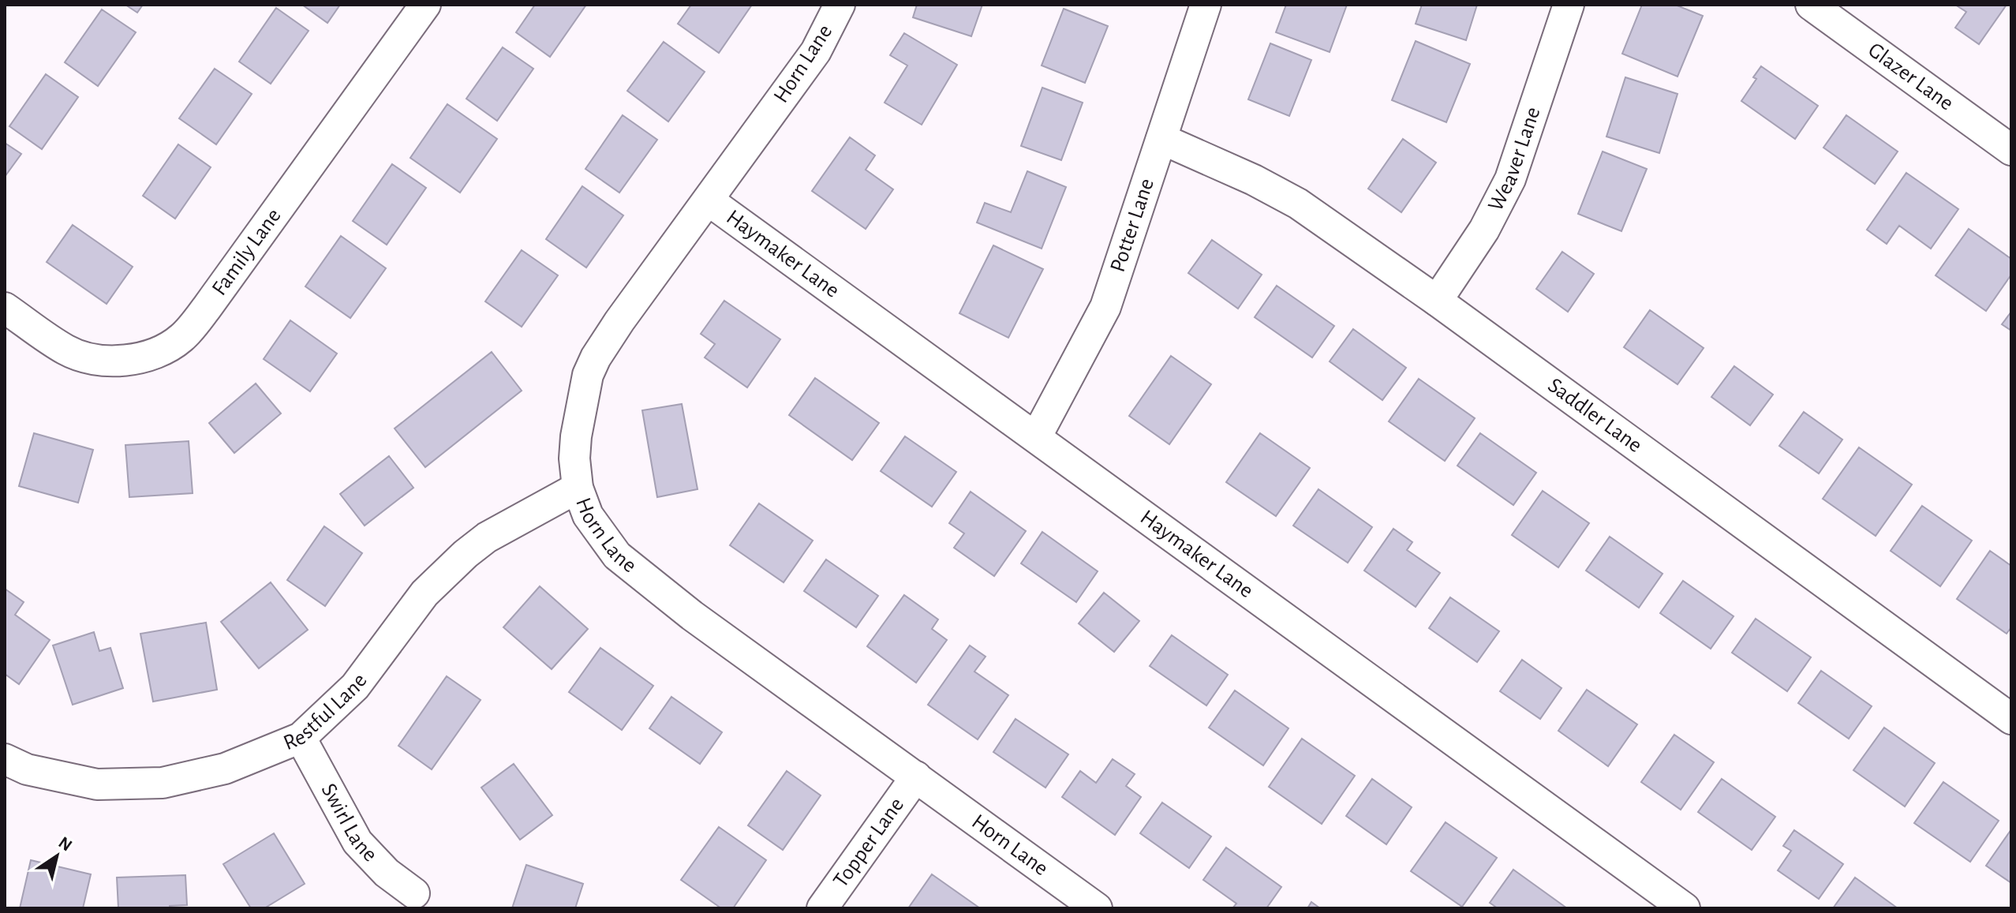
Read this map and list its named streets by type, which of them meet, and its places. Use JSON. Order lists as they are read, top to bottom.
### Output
{
  "streets": {
    "street": [
      "Horn Lane",
      "Glazer Lane",
      "Weaver Lane",
      "Potter Lane",
      "Family Lane",
      "Haymaker Lane",
      "Saddler Lane",
      "Restful Lane",
      "Swirl Lane",
      "Topper Lane"
    ]
  },
  "crossings": [
    ["Horn Lane", "Haymaker Lane"],
    ["Horn Lane", "Restful Lane"],
    ["Horn Lane", "Topper Lane"],
    ["Weaver Lane", "Saddler Lane"],
    ["Potter Lane", "Haymaker Lane"],
    ["Potter Lane", "Saddler Lane"],
    ["Restful Lane", "Swirl Lane"]
  ],
  "north": "top right"
}
